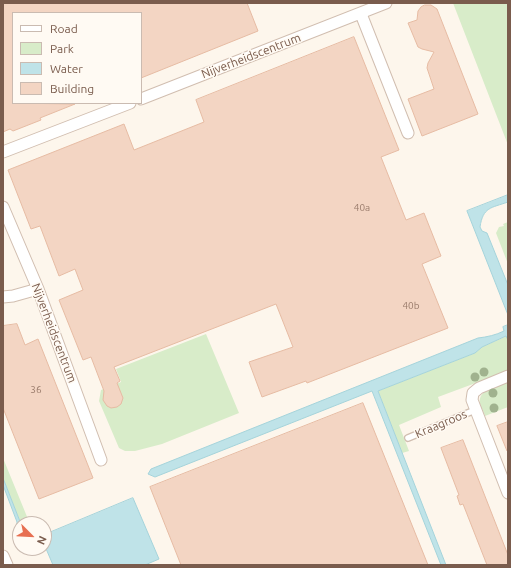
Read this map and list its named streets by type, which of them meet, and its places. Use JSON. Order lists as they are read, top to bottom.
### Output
{
  "streets": {
    "street": ["Nijverheidscentrum", "Kraagroos"]
  },
  "house_numbers": ["40a", "40b", "36"],
  "legend": [
    "Road",
    "Park",
    "Water",
    "Building"
  ],
  "north": "bottom right"
}
